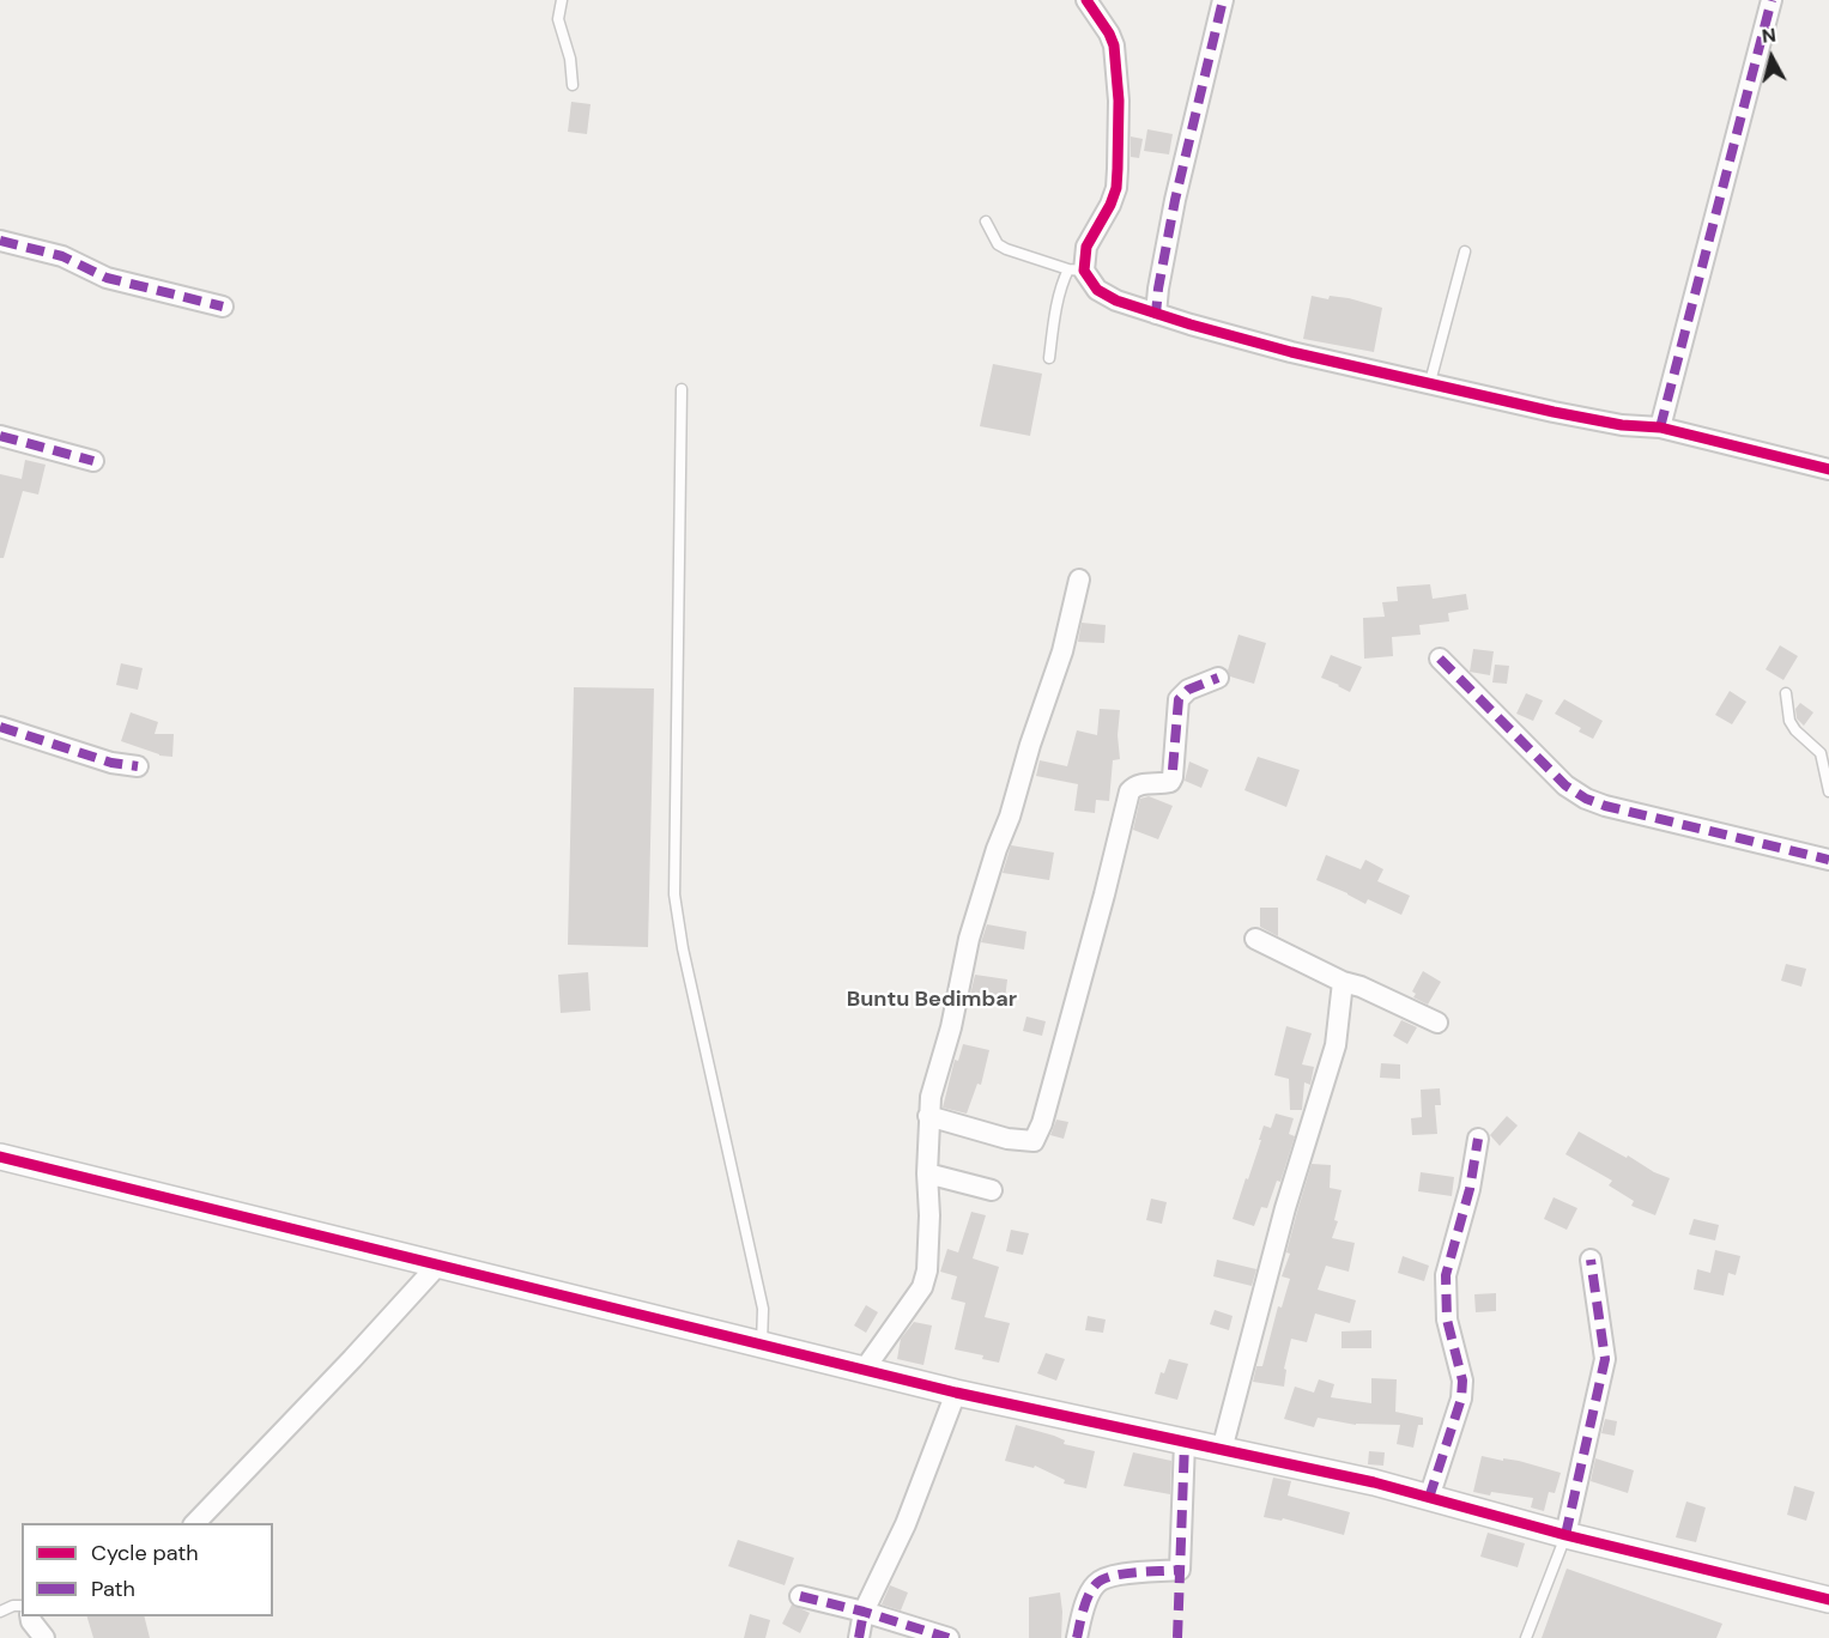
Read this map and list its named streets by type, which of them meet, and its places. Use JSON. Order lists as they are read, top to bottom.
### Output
{
  "districts": ["Buntu Bedimbar"],
  "legend": ["Cycle path", "Path"],
  "north": "top"
}
